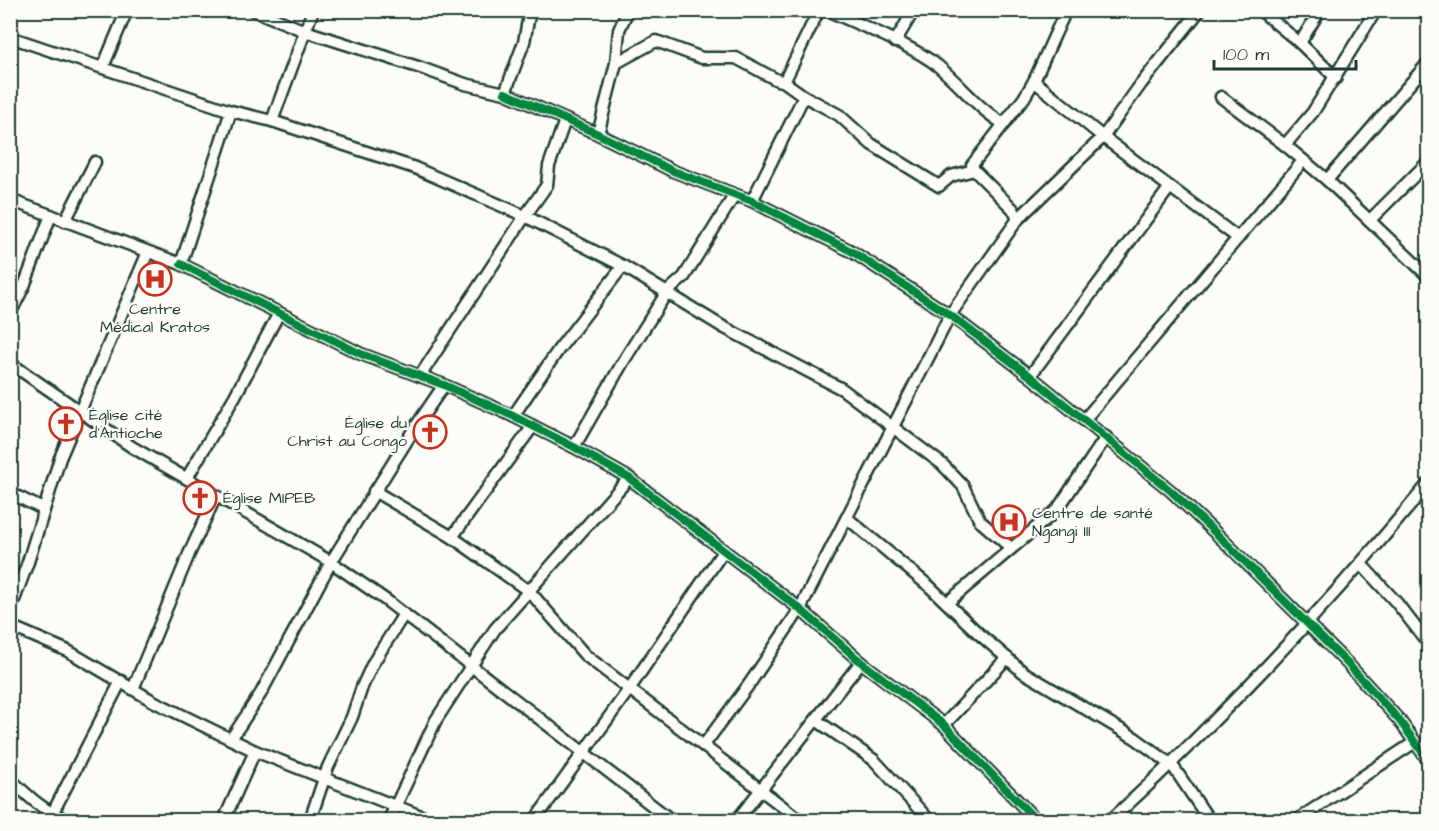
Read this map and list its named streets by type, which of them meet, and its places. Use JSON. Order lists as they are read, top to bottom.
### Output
{
  "places": {
    "hospital": ["Centre Médical Kratos", "Centre de santé Ngangi III"],
    "church": ["Église cité d'Antioche", "Église du Christ au Congo", "Église MIPEB"]
  },
  "scale_bar": "100 m"
}
